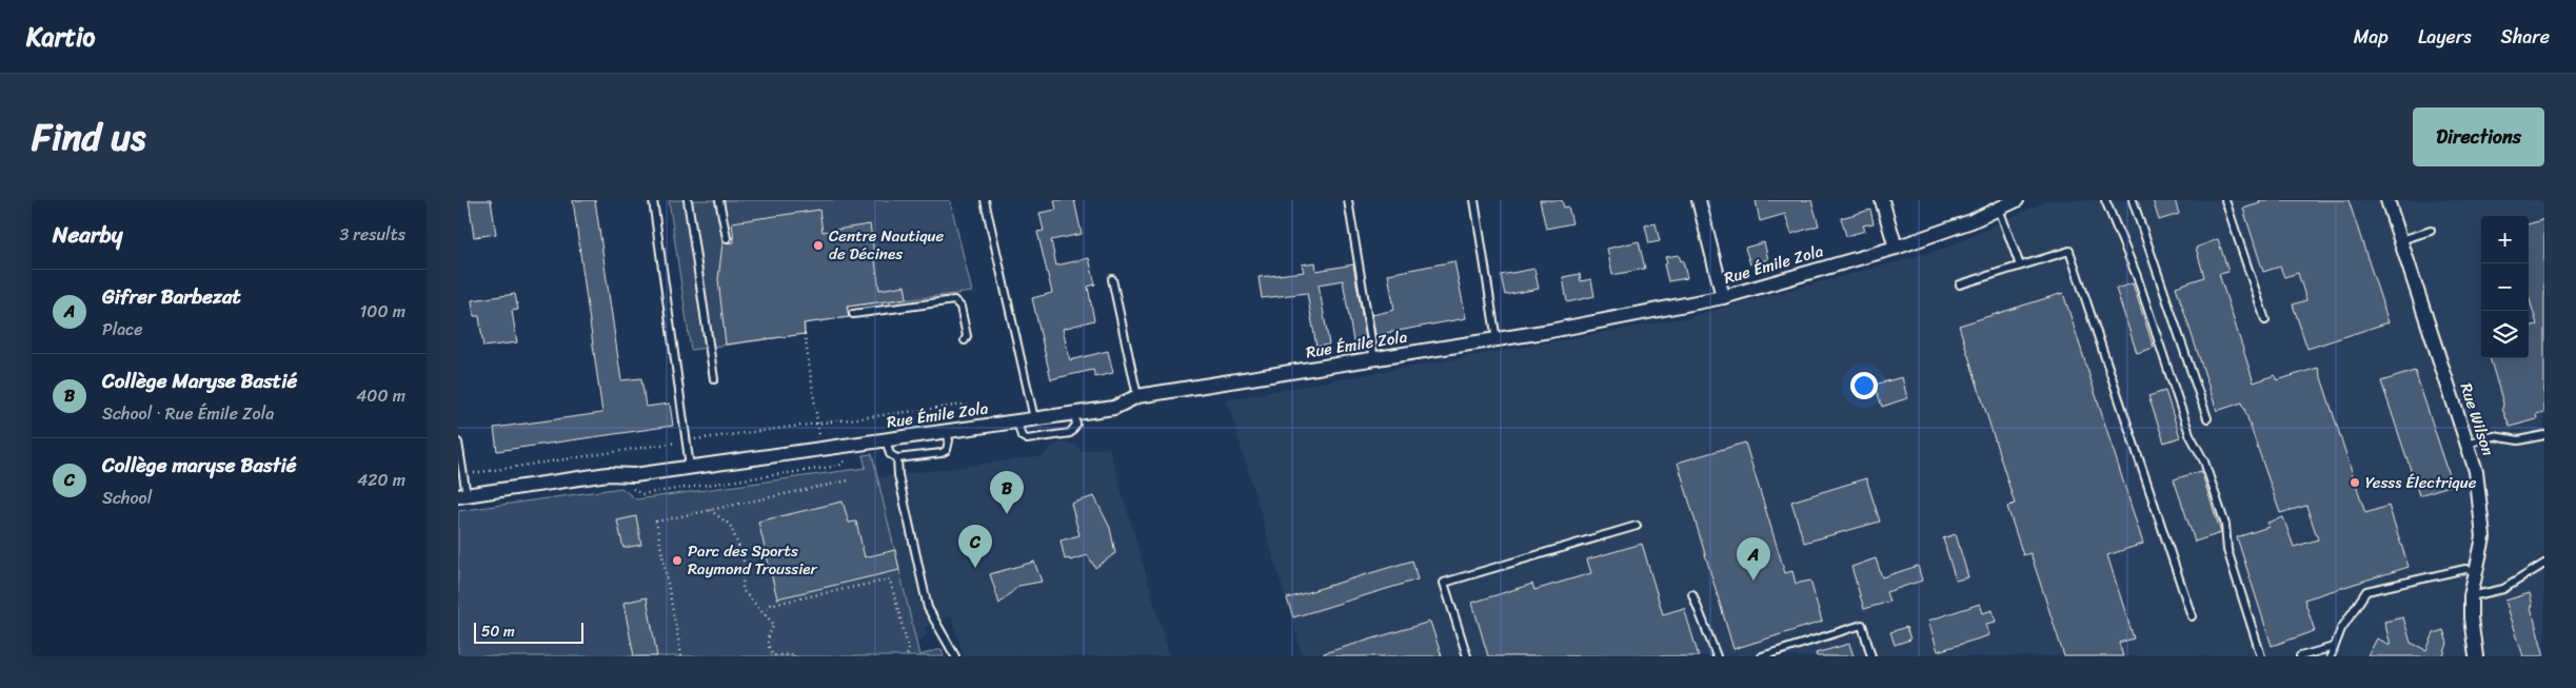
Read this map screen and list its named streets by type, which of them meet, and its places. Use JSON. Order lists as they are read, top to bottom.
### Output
{
  "streets": {
    "street": ["Rue Émile Zola", "Rue Wilson"]
  },
  "places": ["Centre Nautique de Décines", "Yesss Électrique", "Parc des Sports Raymond Troussier"],
  "scale_bar": "50 m",
  "page": {
    "header": "Kartio",
    "nav": ["Map", "Layers", "Share"],
    "title": "Find us",
    "buttons": "Directions",
    "heading": ["Nearby", "3 results"],
    "map_buttons": ["+", "−"],
    "list": [
      {
        "mark": "A",
        "name": "Gifrer Barbezat",
        "note": "Place",
        "value": "100 m"
      },
      {
        "mark": "B",
        "name": "Collège Maryse Bastié",
        "note": "School · Rue Émile Zola",
        "value": "400 m"
      },
      {
        "mark": "C",
        "name": "Collège maryse Bastié",
        "note": "School",
        "value": "420 m"
      }
    ],
    "pins": ["B", "C", "A"],
    "scale": "50 m"
  }
}
